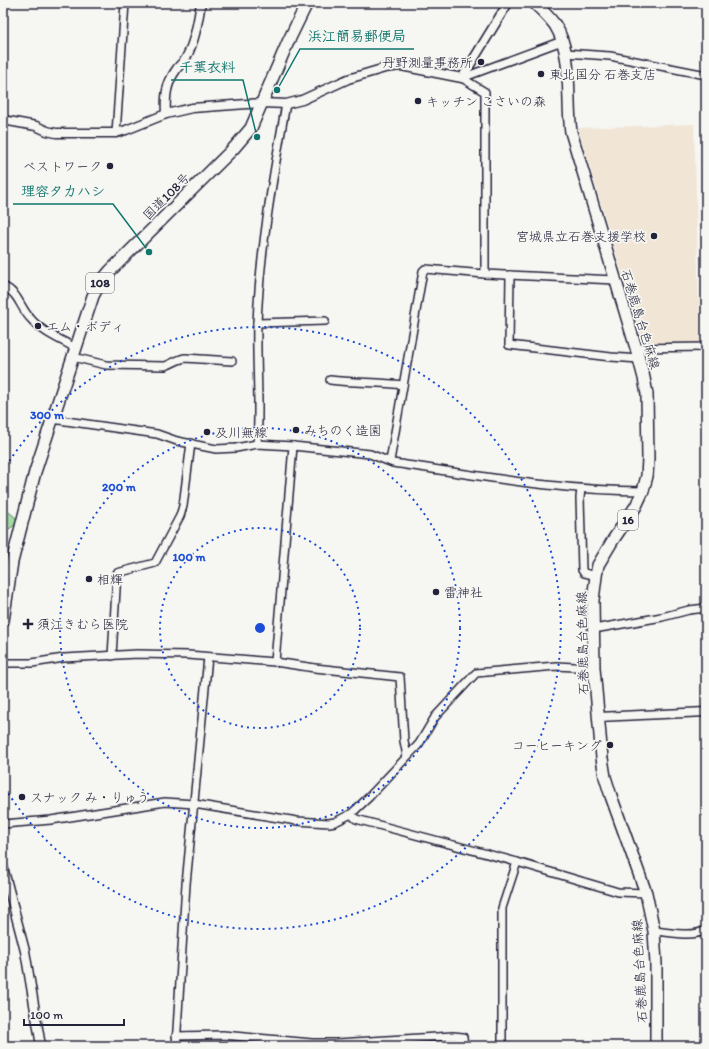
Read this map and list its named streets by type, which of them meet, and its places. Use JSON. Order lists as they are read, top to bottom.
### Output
{
  "streets": {
    "main road": [
      "国道108号",
      "108",
      "石巻鹿島台色麻線",
      "16"
    ]
  },
  "places": {
    "other": [
      "丹野測量事務所",
      "東北国分 石巻支店",
      "浜江簡易郵便局",
      "キッチン こさいの森",
      "千葉衣料",
      "ベストワーク",
      "宮城県立石巻支援学校",
      "理容タカハシ",
      "エム・ボディ",
      "みちのく造園",
      "及川無線",
      "相輝",
      "雷神社",
      "コーヒーキング",
      "スナック み・りゅう"
    ],
    "health": ["須江きむら医院"]
  },
  "scale_bar": "100 m",
  "rings": ["300 m", "200 m", "100 m"]
}
